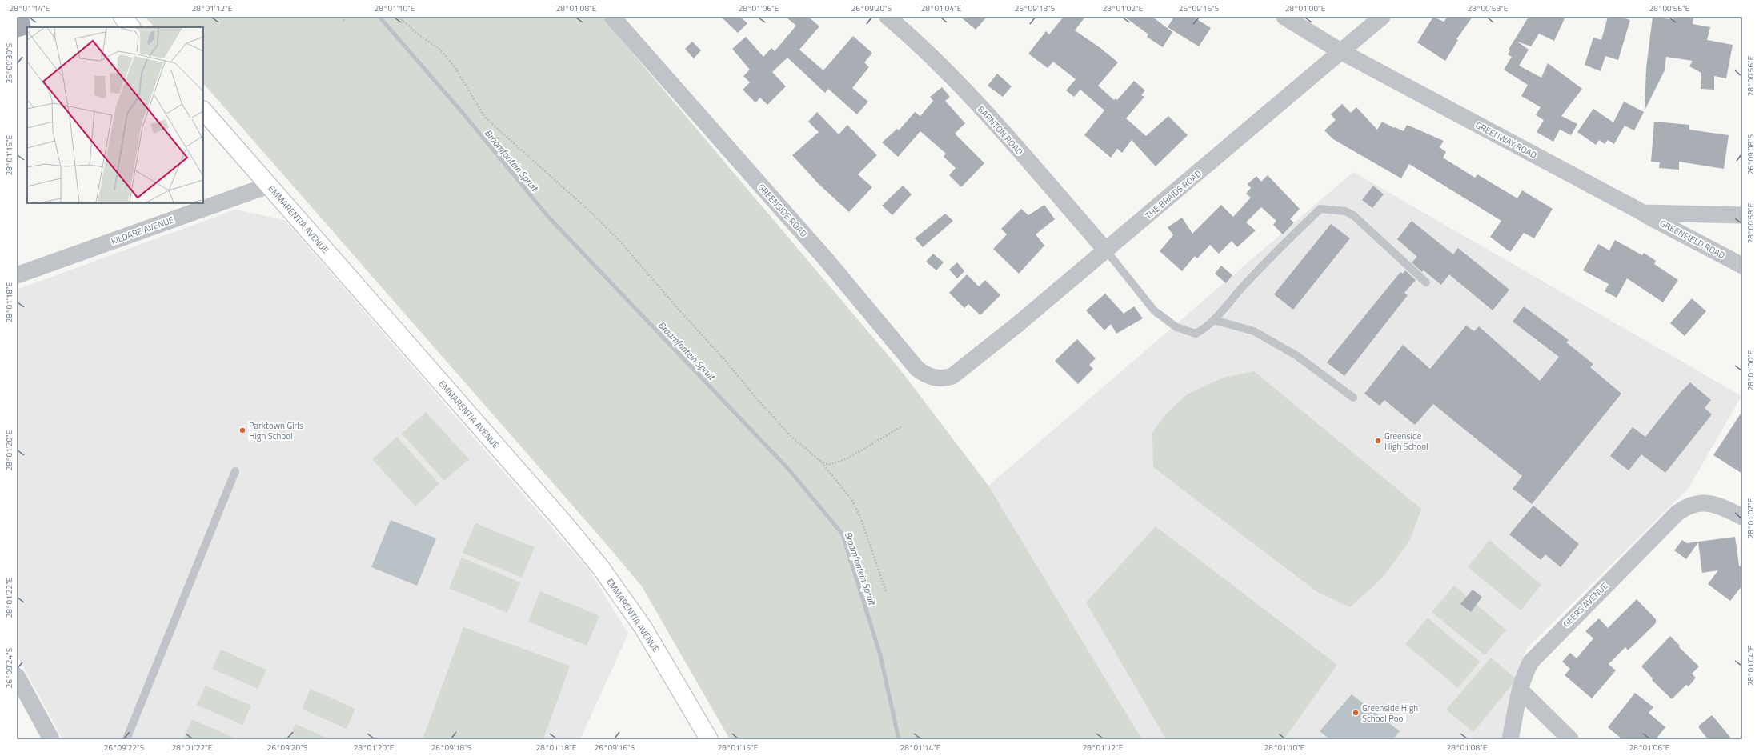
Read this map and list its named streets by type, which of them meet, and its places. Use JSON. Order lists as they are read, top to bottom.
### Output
{
  "streets": {
    "street": [
      "BARNTON ROAD",
      "GREENWAY ROAD",
      "THE BRAIDS ROAD",
      "GREENSIDE ROAD",
      "EMMARENTIA AVENUE",
      "KILDARE AVENUE",
      "GREENFIELD ROAD",
      "GEERS AVENUE"
    ]
  },
  "crossings": [
    ["BARNTON ROAD", "THE BRAIDS ROAD"],
    ["GREENWAY ROAD", "THE BRAIDS ROAD"],
    ["GREENWAY ROAD", "GREENFIELD ROAD"],
    ["THE BRAIDS ROAD", "GREENSIDE ROAD"],
    ["EMMARENTIA AVENUE", "KILDARE AVENUE"]
  ],
  "water": ["Braamfontein Spruit"],
  "places": ["Parktown Girls High School", "Greenside High School", "Greenside High School Pool"],
  "coordinates": [
    "28°01'14\"E",
    "28°01'12\"E",
    "28°01'10\"E",
    "28°01'08\"E",
    "28°01'06\"E",
    "26°09'20\"S",
    "28°01'04\"E",
    "26°09'18\"S",
    "28°01'02\"E",
    "26°09'16\"S",
    "28°01'00\"E",
    "28°00'58\"E",
    "28°00'56\"E",
    "26°09'30\"S",
    "26°09'08\"S",
    "28°01'16\"E",
    "28°01'18\"E",
    "28°01'20\"E",
    "28°01'22\"E",
    "26°09'24\"S",
    "26°09'22\"S"
  ]
}
